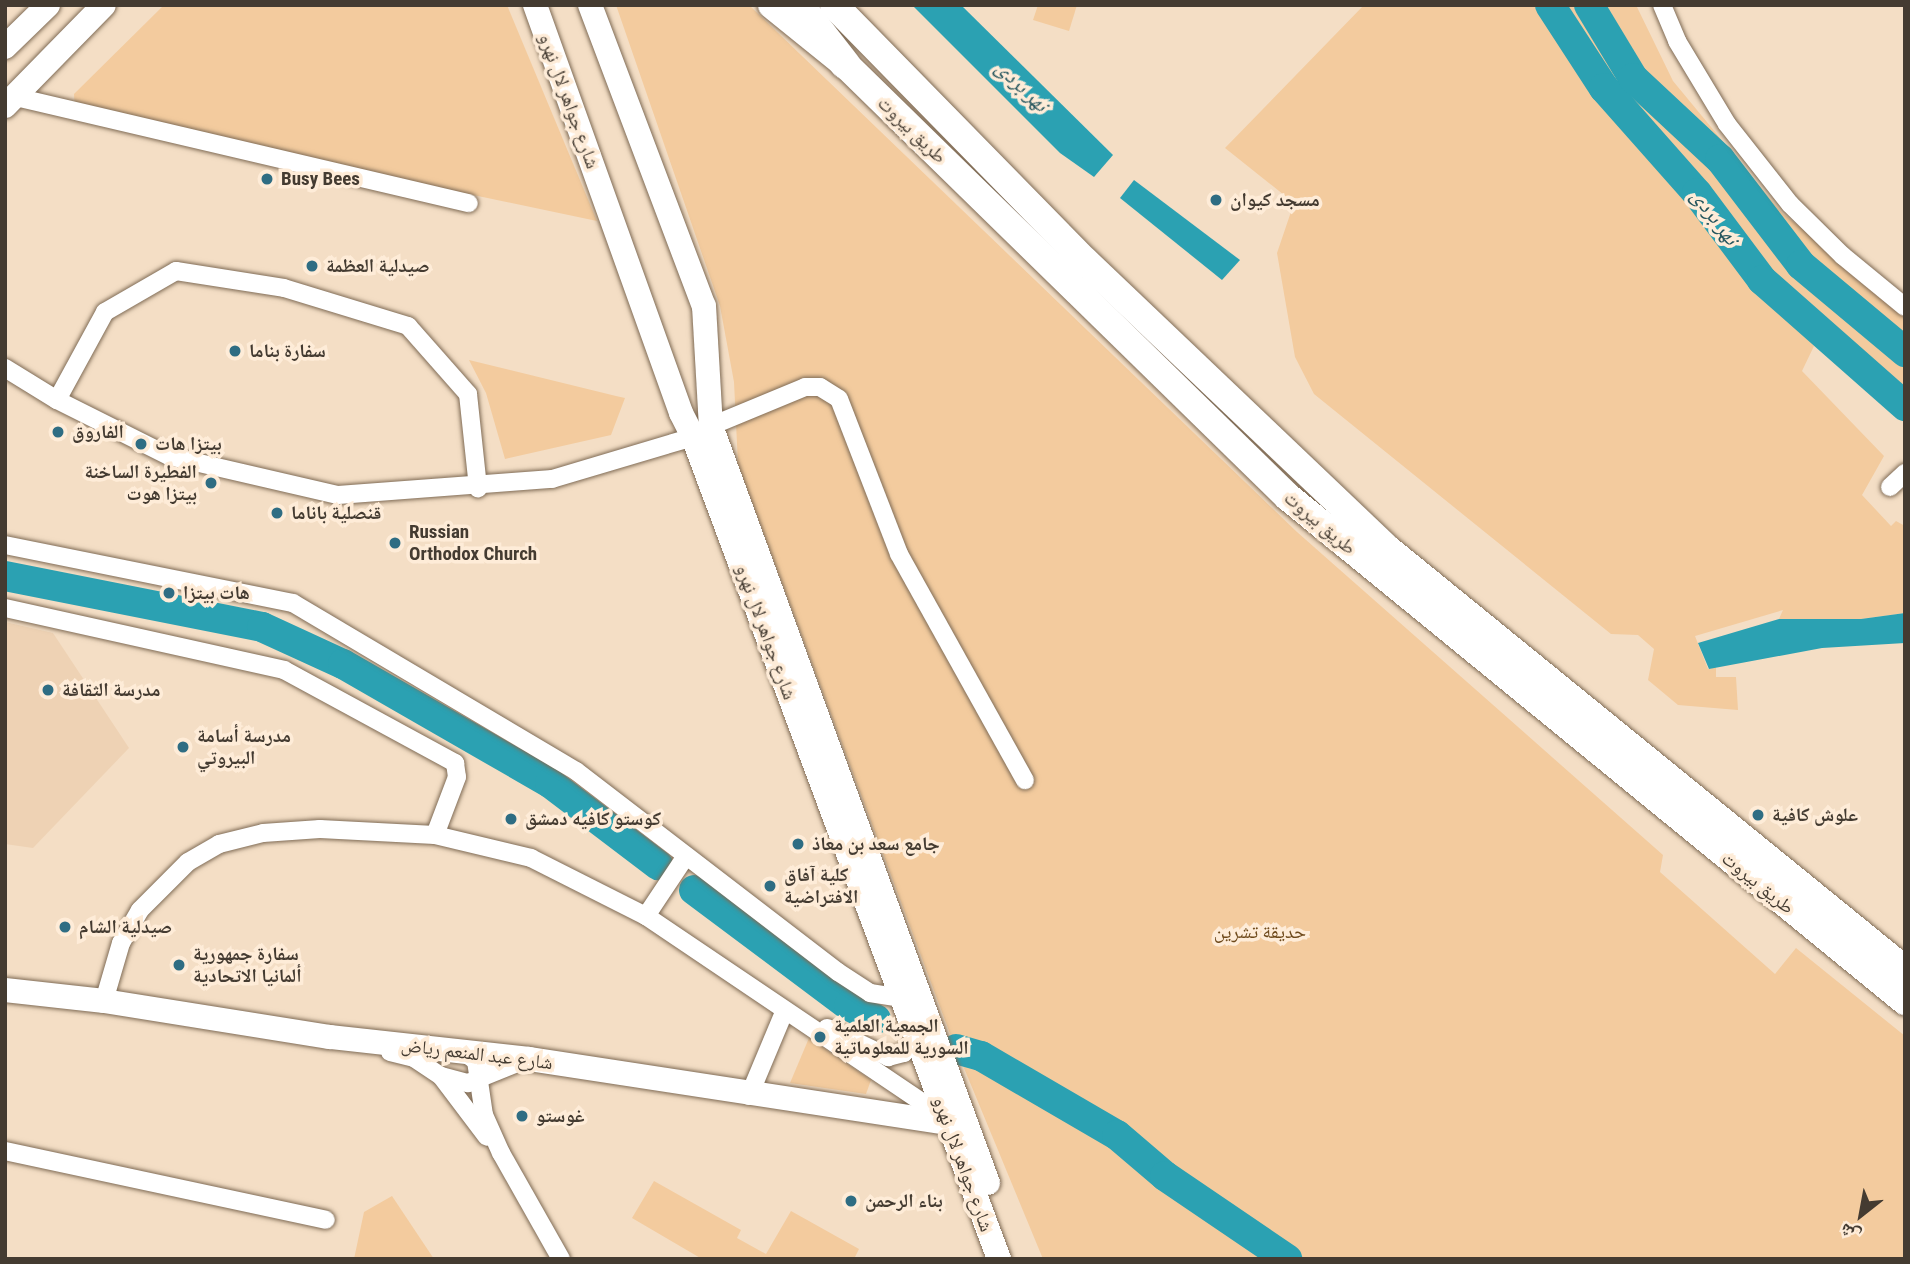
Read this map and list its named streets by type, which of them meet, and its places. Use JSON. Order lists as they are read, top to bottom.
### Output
{
  "streets": {
    "main road": ["شارع جواهر لال نهرو", "طريق بيروت", "شارع عبد المنعم رياض"]
  },
  "crossings": [
    ["شارع جواهر لال نهرو", "شارع عبد المنعم رياض"]
  ],
  "water": ["نهر بردى"],
  "parks": ["حديقة تشرين"],
  "places": [
    "Busy Bees",
    "مسجد كيوان",
    "صيدلية العظمة",
    "سفارة بناما",
    "الفاروق",
    "بیتزا هات",
    "الفطيرة الساخنة بيتزا هوت",
    "قنصلية باناما",
    "Russian Orthodox Church",
    "هات بیتزا",
    "مدرسة الثقافة",
    "مدرسة أسامة البيروتي",
    "علوش كافية",
    "كوستو كافيه دمشق",
    "جامع سعد بن معاذ",
    "كلية آفاق الافتراضية",
    "صيدلية الشام",
    "سفارة جمهورية ألمانيا الاتحادية",
    "الجمعية العلمية السورية للمعلوماتية",
    "غوستو",
    "بناء الرحمن"
  ],
  "north": "bottom left"
}
